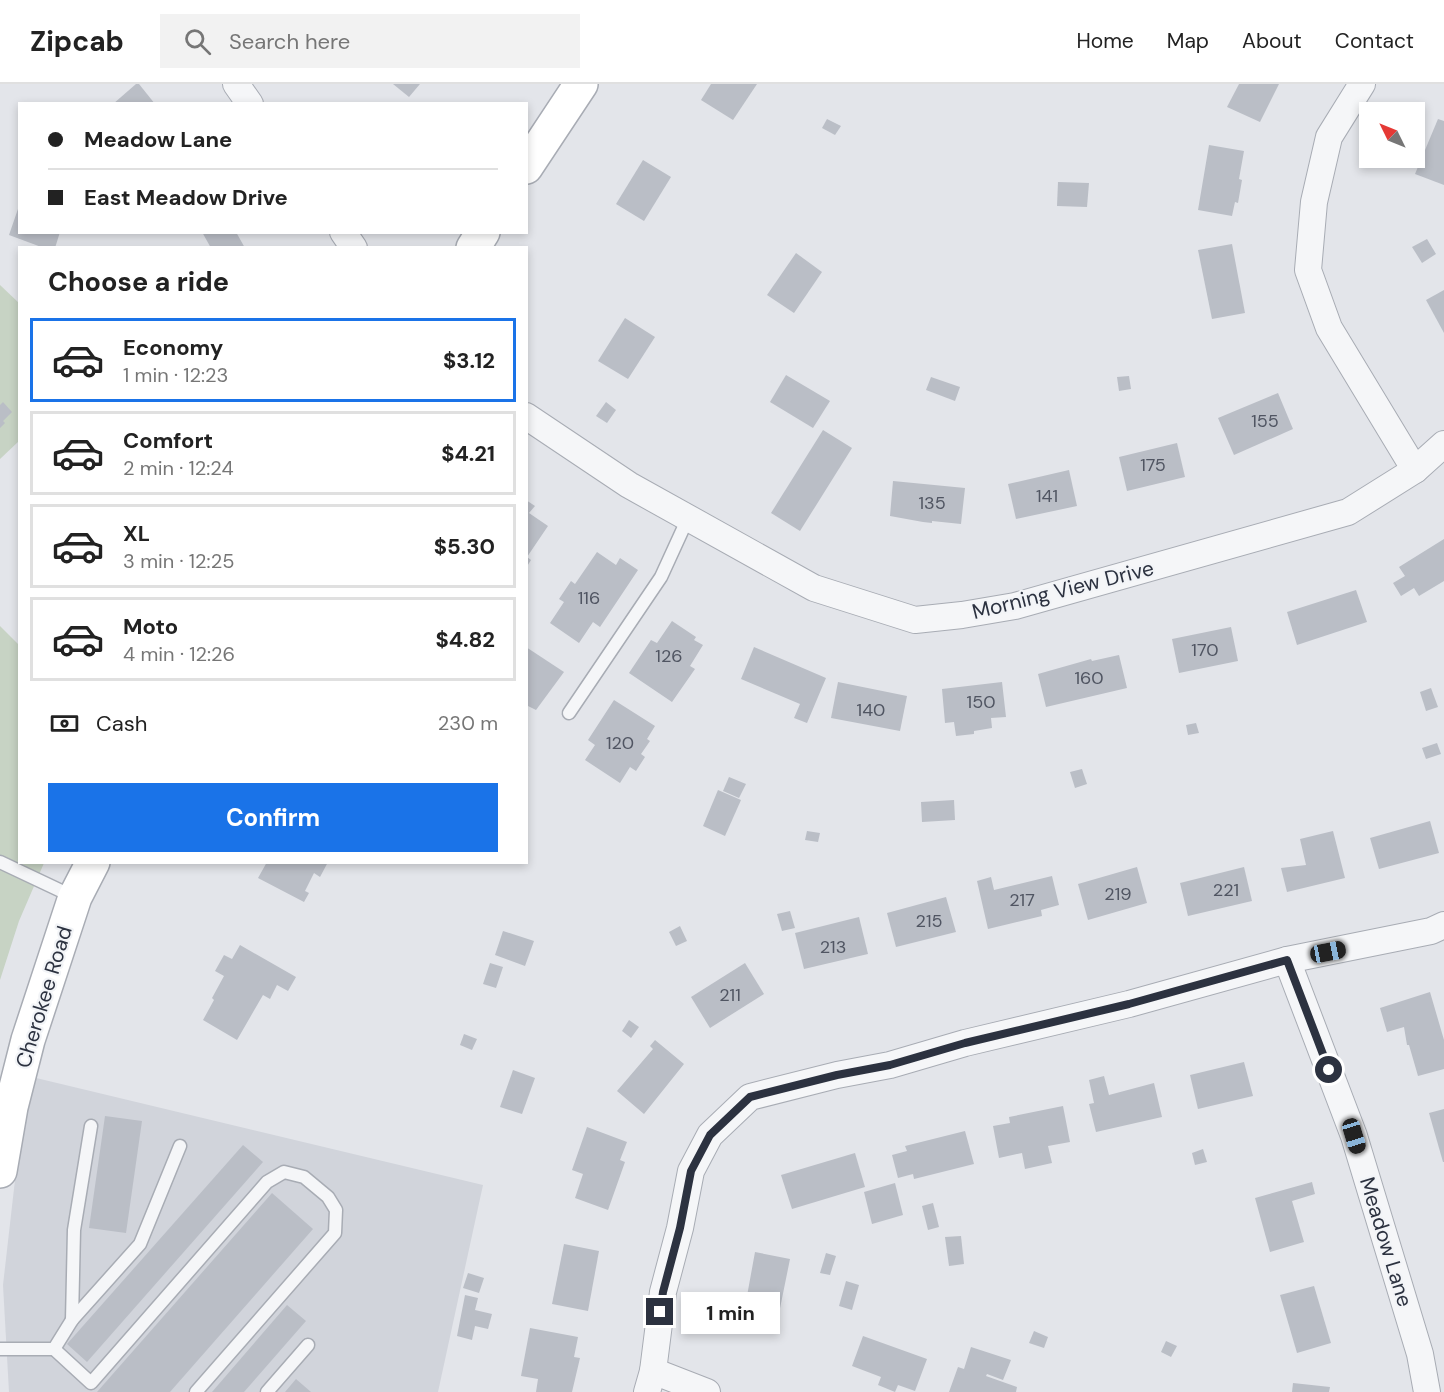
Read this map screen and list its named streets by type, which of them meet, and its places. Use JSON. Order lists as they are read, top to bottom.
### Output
{
  "streets": {
    "main road": ["Cherokee Road"],
    "street": ["Morning View Drive", "Meadow Lane"]
  },
  "house_numbers": [
    "155",
    "175",
    "141",
    "135",
    "116",
    "170",
    "126",
    "160",
    "150",
    "140",
    "120",
    "221",
    "219",
    "217",
    "215",
    "213",
    "211"
  ],
  "north": "top left",
  "page": {
    "header": "Zipcab",
    "search": "Search here",
    "nav": [
      "Home",
      "Map",
      "About",
      "Contact"
    ],
    "banner": ["Meadow Lane", "East Meadow Drive"],
    "heading": "Choose a ride",
    "list": [
      {
        "name": "Economy",
        "note": "1 min · 12:23",
        "value": "$3.12"
      },
      {
        "name": "Comfort",
        "note": "2 min · 12:24",
        "value": "$4.21"
      },
      {
        "name": "XL",
        "note": "3 min · 12:25",
        "value": "$5.30"
      },
      {
        "name": "Moto",
        "note": "4 min · 12:26",
        "value": "$4.82"
      }
    ],
    "pay": ["Cash", "230 m"],
    "buttons": "Confirm",
    "bubble": "1 min"
  }
}
